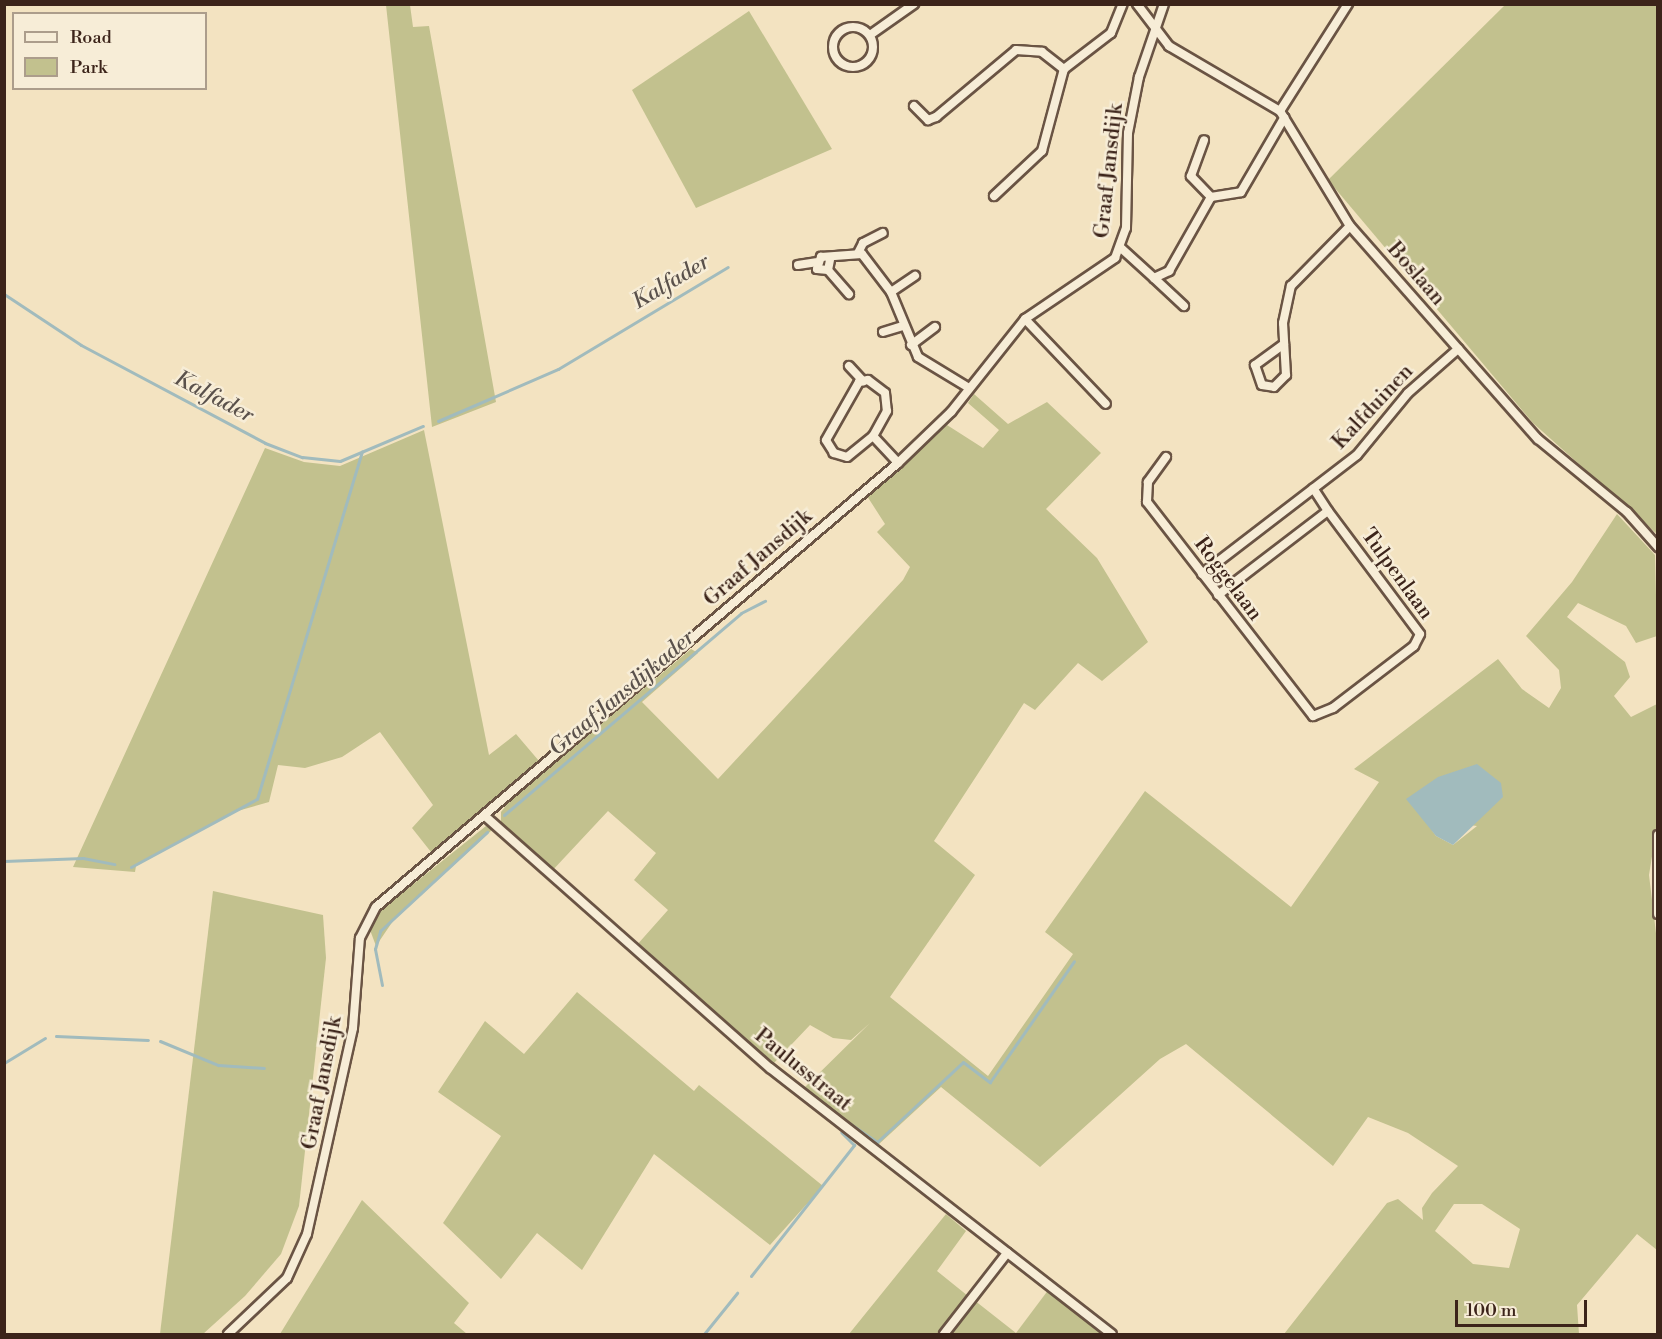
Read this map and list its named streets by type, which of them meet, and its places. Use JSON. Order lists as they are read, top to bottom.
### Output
{
  "streets": {
    "street": [
      "Graaf Jansdijk",
      "Boslaan",
      "Kalfduinen",
      "Tulpenlaan",
      "Roggelaan",
      "Paulusstraat"
    ]
  },
  "crossings": [
    ["Graaf Jansdijk", "Paulusstraat"],
    ["Boslaan", "Kalfduinen"],
    ["Kalfduinen", "Roggelaan"],
    ["Tulpenlaan", "Roggelaan"]
  ],
  "water": ["Kalfader", "Graaf Jansdijkader"],
  "legend": ["Road", "Park"],
  "scale_bar": "100 m"
}
